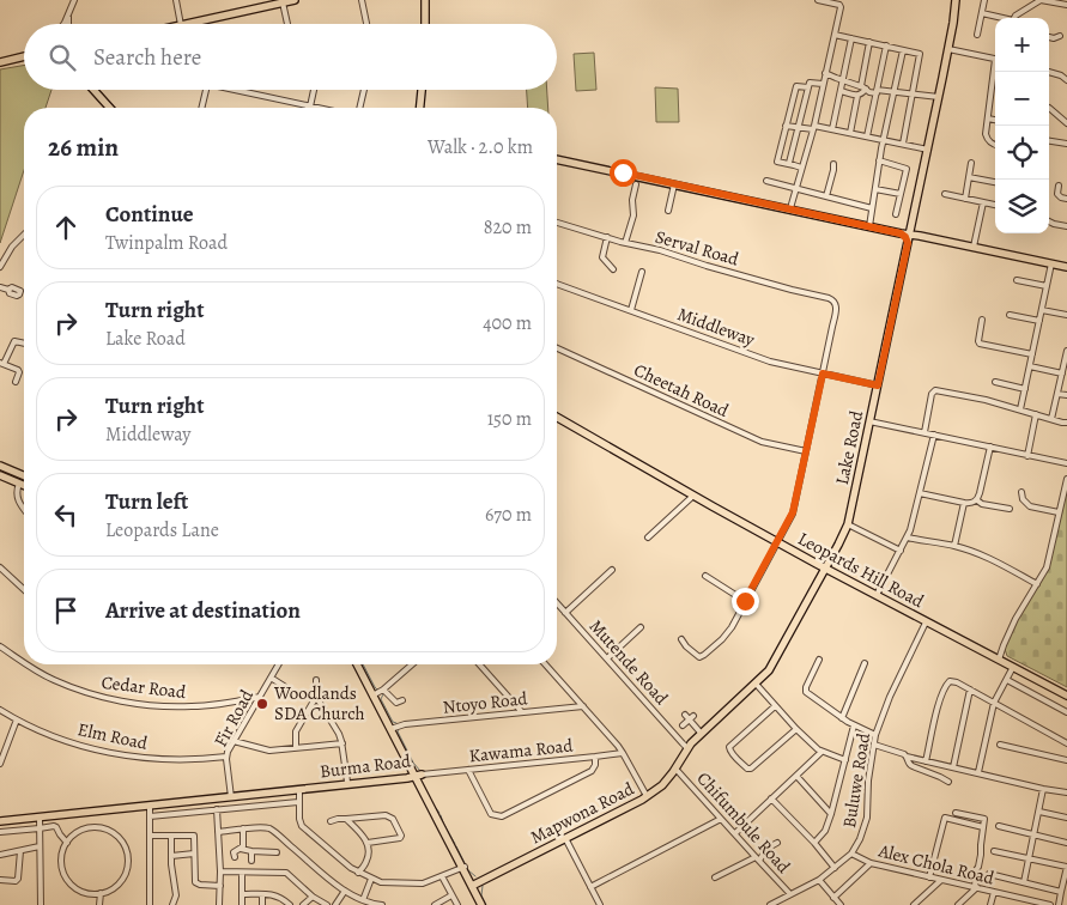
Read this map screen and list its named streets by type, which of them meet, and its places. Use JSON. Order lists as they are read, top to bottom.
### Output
{
  "streets": {
    "main road": [
      "Lake Road",
      "Leopards Hill Road",
      "Burma Road",
      "Mapwona Road"
    ],
    "street": [
      "Serval Road",
      "Middleway",
      "Cheetah Road",
      "Mutende Road",
      "Cedar Road",
      "Ntoyo Road",
      "Fir Road",
      "Elm Road",
      "Kawama Road",
      "Buluwe Road",
      "Chifumbule Road",
      "Alex Chola Road"
    ]
  },
  "crossings": [
    ["Serval Road", "Middleway"],
    ["Middleway", "Lake Road"],
    ["Lake Road", "Leopards Hill Road"],
    ["Lake Road", "Mutende Road"],
    ["Lake Road", "Mapwona Road"],
    ["Leopards Hill Road", "Buluwe Road"],
    ["Mutende Road", "Mapwona Road"],
    ["Cedar Road", "Fir Road"],
    ["Fir Road", "Elm Road"],
    ["Fir Road", "Burma Road"],
    ["Kawama Road", "Burma Road"],
    ["Buluwe Road", "Chifumbule Road"],
    ["Buluwe Road", "Alex Chola Road"],
    ["Mapwona Road", "Chifumbule Road"]
  ],
  "places": ["Woodlands SDA Church"],
  "page": {
    "map_buttons": ["+", "−"],
    "search": "Search here",
    "heading": ["26 min", "Walk · 2.0 km"],
    "list": [
      ["Continue", "Twinpalm Road", "820 m"],
      ["Turn right", "Lake Road", "400 m"],
      ["Turn right", "Middleway", "150 m"],
      ["Turn left", "Leopards Lane", "670 m"],
      "Arrive at destination"
    ]
  }
}
